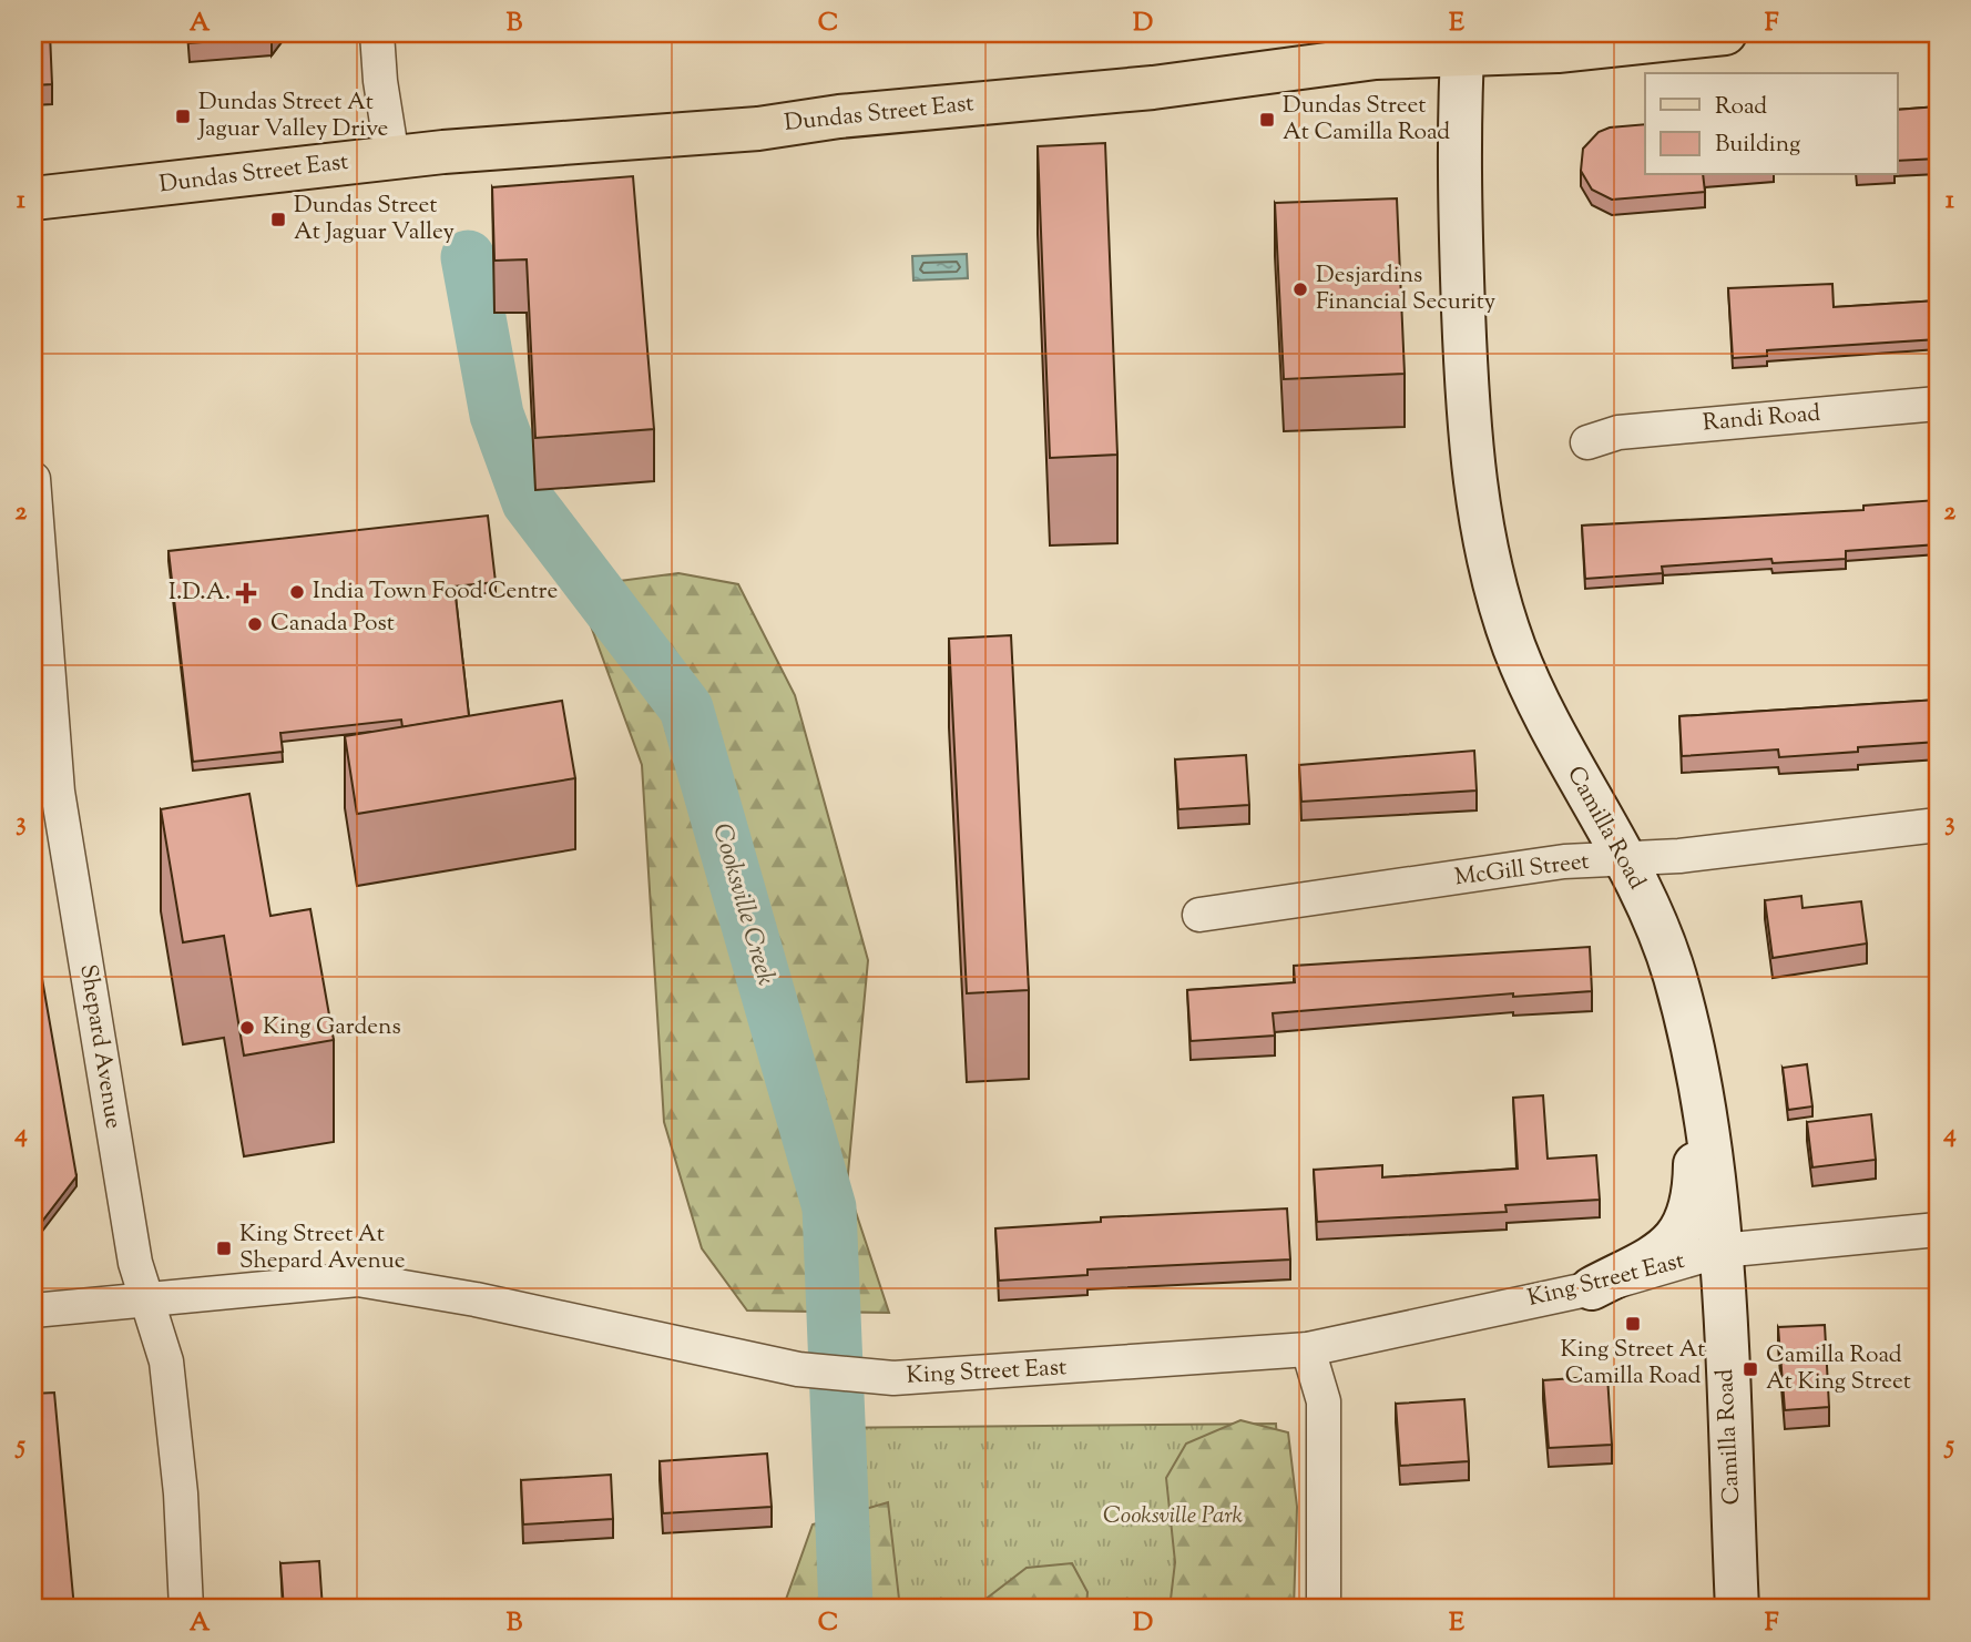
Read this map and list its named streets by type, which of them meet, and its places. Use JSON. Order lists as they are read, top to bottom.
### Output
{
  "streets": {
    "main road": ["Dundas Street East"],
    "street": [
      "Randi Road",
      "Camilla Road",
      "McGill Street",
      "Shepard Avenue",
      "King Street East"
    ]
  },
  "crossings": [
    ["Dundas Street East", "Camilla Road"],
    ["Camilla Road", "McGill Street"],
    ["Camilla Road", "King Street East"],
    ["Shepard Avenue", "King Street East"]
  ],
  "water": ["Cooksville Creek"],
  "parks": ["Cooksville Park"],
  "places": {
    "transit": [
      "Dundas Street At Jaguar Valley Drive",
      "Dundas Street At Camilla Road",
      "Dundas Street At Jaguar Valley",
      "King Street At Shepard Avenue",
      "King Street At Camilla Road",
      "Camilla Road At King Street"
    ],
    "other": [
      "Desjardins Financial Security",
      "India Town Food Centre",
      "Canada Post",
      "King Gardens"
    ],
    "health": ["I.D.A."]
  },
  "legend": ["Road", "Building"],
  "grid": {
    "columns": [
      "A",
      "B",
      "C",
      "D",
      "E",
      "F"
    ],
    "rows": [
      "1",
      "2",
      "3",
      "4",
      "5"
    ]
  }
}
